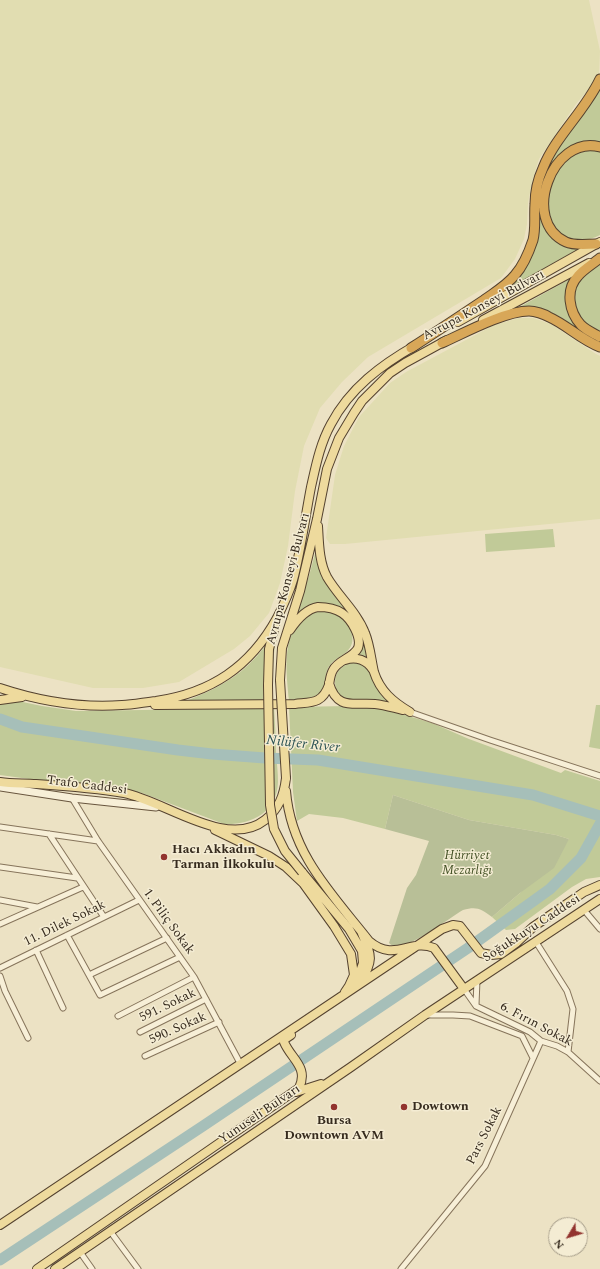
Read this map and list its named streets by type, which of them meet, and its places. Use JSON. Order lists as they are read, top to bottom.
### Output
{
  "streets": {
    "main road": [
      "Avrupa Konseyi Bulvarı",
      "Trafo Caddesi",
      "Soğukkuyu Caddesi",
      "Yunuseli Bulvarı"
    ],
    "street": [
      "1. Piliç Sokak",
      "11. Dilek Sokak",
      "591. Sokak",
      "6. Fırın Sokak",
      "590. Sokak",
      "Pars Sokak"
    ]
  },
  "crossings": [
    ["Avrupa Konseyi Bulvarı", "Trafo Caddesi"],
    ["Trafo Caddesi", "1. Piliç Sokak"],
    ["1. Piliç Sokak", "11. Dilek Sokak"],
    ["1. Piliç Sokak", "591. Sokak"],
    ["1. Piliç Sokak", "590. Sokak"],
    ["Soğukkuyu Caddesi", "Yunuseli Bulvarı"],
    ["6. Fırın Sokak", "Yunuseli Bulvarı"],
    ["6. Fırın Sokak", "Pars Sokak"]
  ],
  "water": ["Nilüfer River"],
  "parks": ["Hürriyet Mezarlığı"],
  "places": ["Hacı Akkadın Tarman İlkokulu", "Bursa Downtown AVM", "Dowtown"],
  "north": "bottom left"
}
